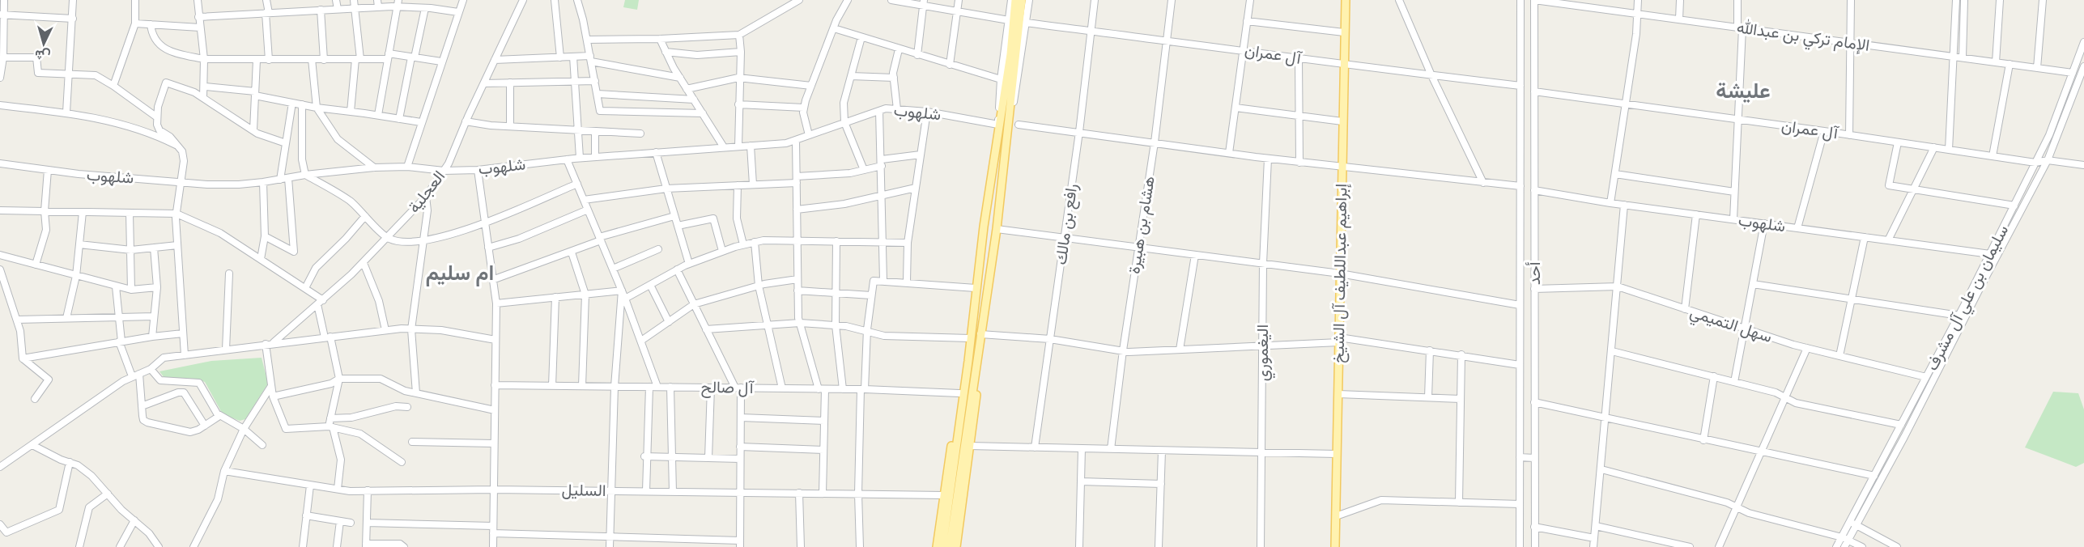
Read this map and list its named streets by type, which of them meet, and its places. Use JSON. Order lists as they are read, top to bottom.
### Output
{
  "streets": {
    "main road": ["إبراهيم عبداللطيف آل الشيخ"],
    "street": [
      "الإمام تركي بن عبدالله",
      "آل عمران",
      "شلهوب",
      "العجلية",
      "رافع بن مالك",
      "هشام بن هبيرة",
      "أحد",
      "سليمان بن علي آل مشرف",
      "سهل التميمي",
      "اليغموري",
      "آل صالح",
      "السليل"
    ]
  },
  "crossings": [
    ["الإمام تركي بن عبدالله", "أحد"],
    ["الإمام تركي بن عبدالله", "سليمان بن علي آل مشرف"],
    ["آل عمران", "رافع بن مالك"],
    ["آل عمران", "هشام بن هبيرة"],
    ["آل عمران", "إبراهيم عبداللطيف آل الشيخ"],
    ["آل عمران", "أحد"],
    ["آل عمران", "سليمان بن علي آل مشرف"],
    ["شلهوب", "العجلية"],
    ["شلهوب", "أحد"],
    ["شلهوب", "سليمان بن علي آل مشرف"],
    ["أحد", "سهل التميمي"],
    ["سليمان بن علي آل مشرف", "سهل التميمي"]
  ],
  "districts": ["عليشة", "ام سليم"],
  "north": "bottom"
}
